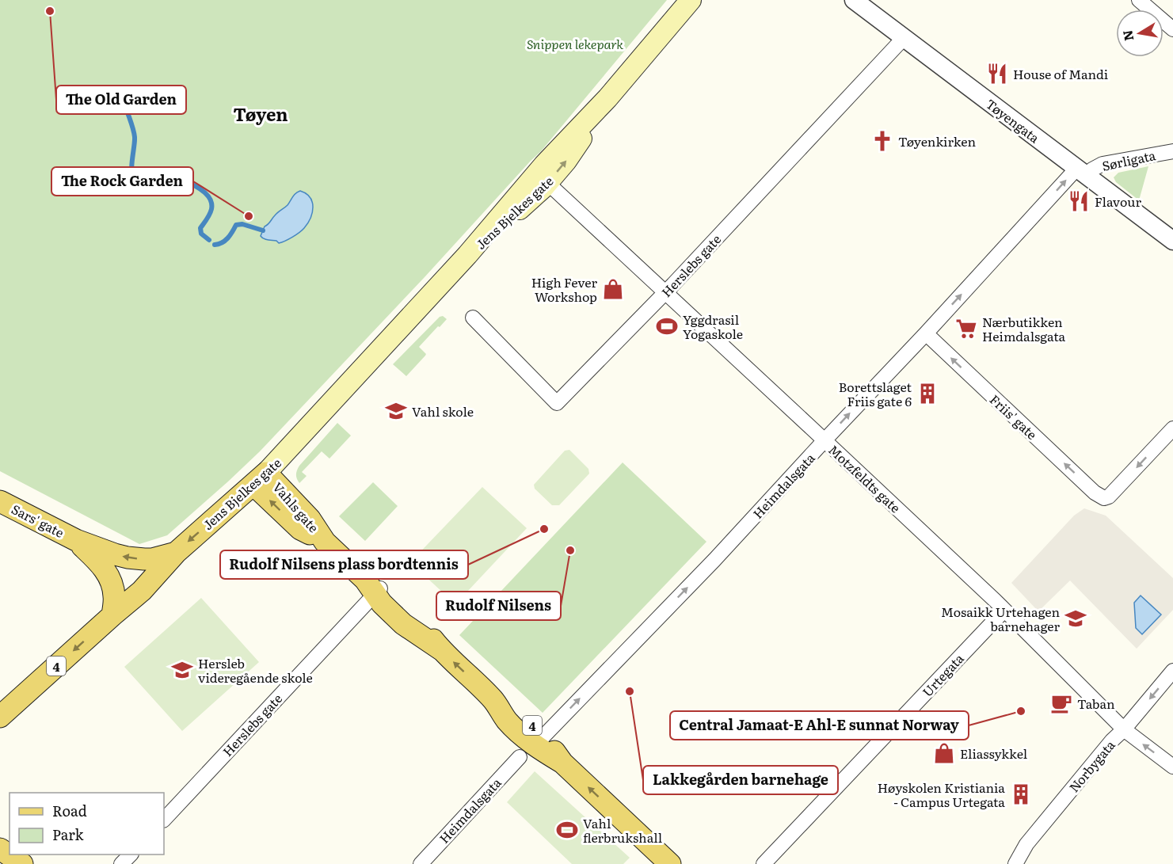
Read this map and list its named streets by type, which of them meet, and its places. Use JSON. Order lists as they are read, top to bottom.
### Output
{
  "streets": {
    "main road": [
      "Jens Bjelkes gate",
      "Vahls gate",
      "Sars' gate",
      "4"
    ],
    "street": [
      "Tøyengata",
      "Sørligata",
      "Herslebs gate",
      "Friis' gate",
      "Motzfeldts gate",
      "Heimdalsgata",
      "Urtegata",
      "Norbygata"
    ]
  },
  "crossings": [
    ["Tøyengata", "Sørligata"],
    ["Tøyengata", "Herslebs gate"],
    ["Tøyengata", "Heimdalsgata"],
    ["Sørligata", "Heimdalsgata"],
    ["Jens Bjelkes gate", "Vahls gate"],
    ["Jens Bjelkes gate", "Sars' gate"],
    ["Herslebs gate", "Motzfeldts gate"],
    ["Herslebs gate", "Vahls gate"],
    ["Friis' gate", "Heimdalsgata"],
    ["Motzfeldts gate", "Heimdalsgata"],
    ["Motzfeldts gate", "Urtegata"],
    ["Motzfeldts gate", "Norbygata"],
    ["Heimdalsgata", "Vahls gate"]
  ],
  "one_way": ["Heimdalsgata", "Vahls gate", "Sars' gate"],
  "districts": ["Tøyen"],
  "parks": ["Snippen lekepark"],
  "places": {
    "other": [
      "The Old Garden",
      "The Rock Garden",
      "Rudolf Nilsens plass bordtennis",
      "Rudolf Nilsens",
      "Lakkegården barnehage",
      "Central Jamaat-E Ahl-E sunnat Norway"
    ],
    "restaurant": ["House of Mandi", "Flavour"],
    "church": ["Tøyenkirken"],
    "shop": ["High Fever Workshop", "Eliassykkel"],
    "sports": ["Yggdrasil Yogaskole", "Vahl flerbrukshall"],
    "supermarket": ["Nærbutikken Heimdalsgata"],
    "building": ["Borettslaget Friis gate 6", "Høyskolen Kristiania - Campus Urtegata"],
    "school or university": ["Vahl skole", "Mosaikk Urtehagen barnehager", "Hersleb videregående skole"],
    "cafe": ["Taban"]
  },
  "legend": ["Road", "Park"],
  "north": "left"
}
